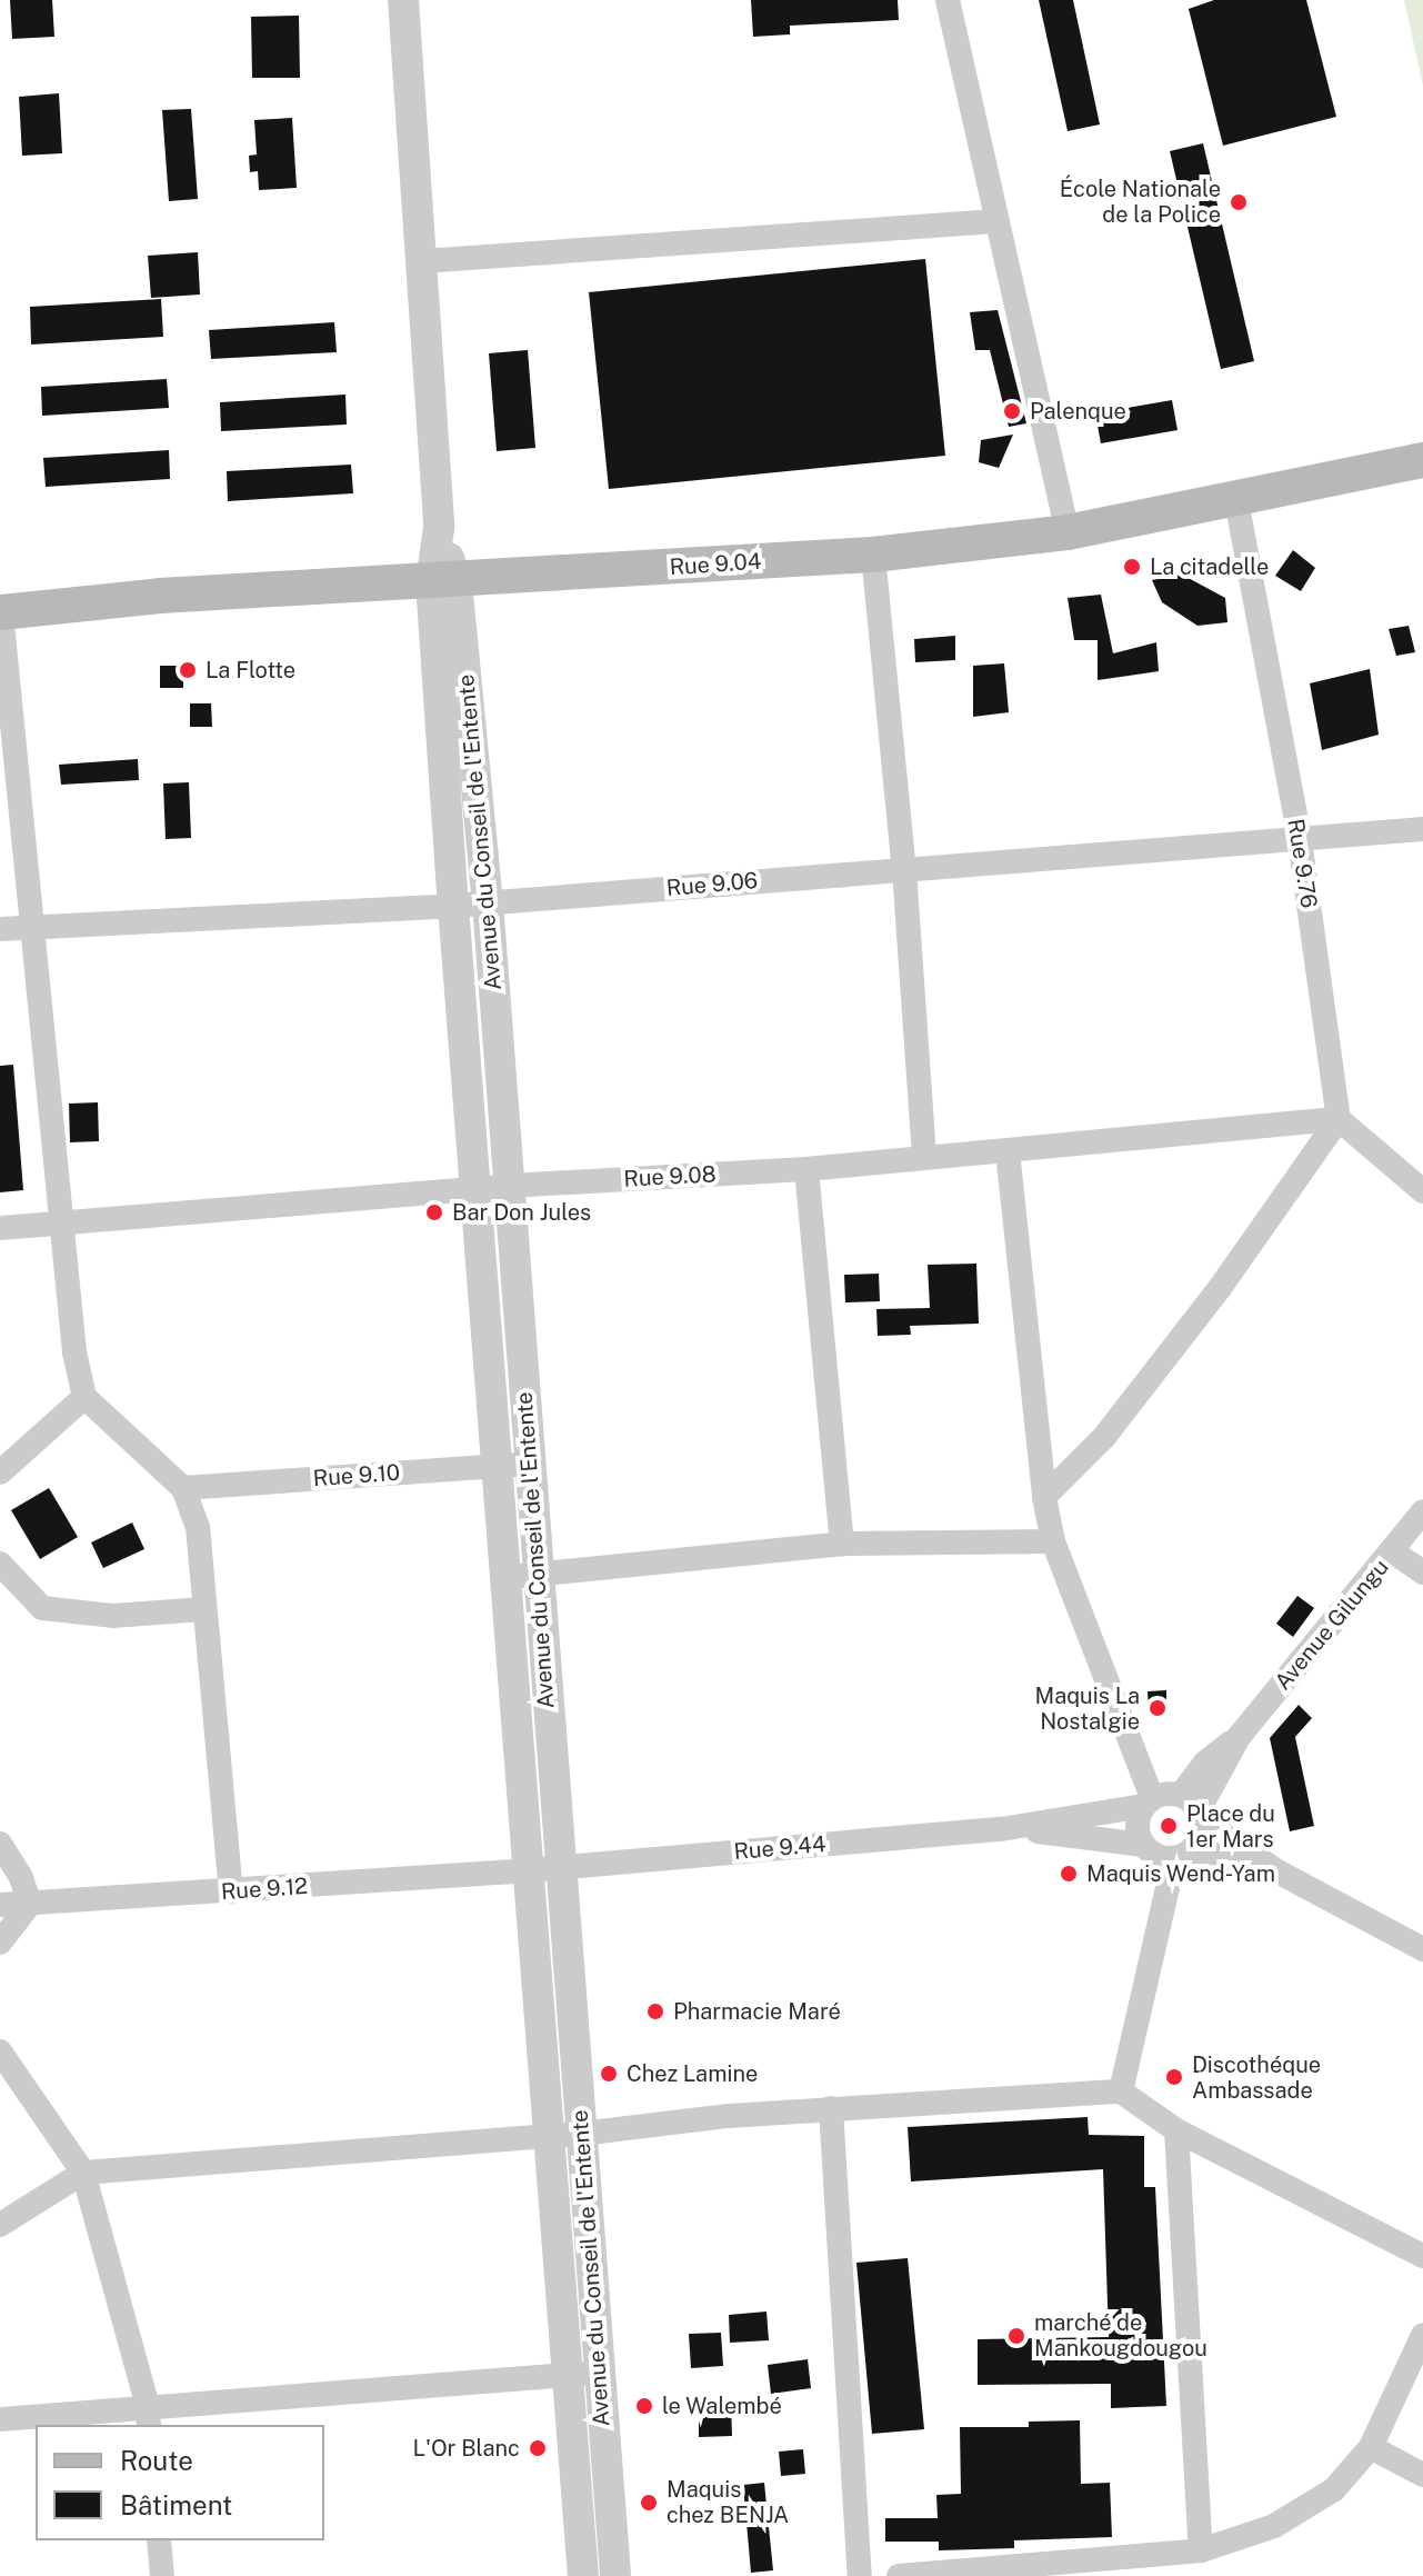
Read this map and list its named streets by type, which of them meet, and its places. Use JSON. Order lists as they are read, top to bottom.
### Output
{
  "streets": {
    "main road": ["Rue 9.04"],
    "street": [
      "Avenue du Conseil de l'Entente",
      "Rue 9.76",
      "Rue 9.06",
      "Rue 9.08",
      "Rue 9.10",
      "Avenue Gilungu",
      "Rue 9.44",
      "Rue 9.12"
    ]
  },
  "crossings": [
    ["Rue 9.04", "Avenue du Conseil de l'Entente"],
    ["Rue 9.04", "Rue 9.76"],
    ["Avenue du Conseil de l'Entente", "Rue 9.06"],
    ["Avenue du Conseil de l'Entente", "Rue 9.08"],
    ["Avenue du Conseil de l'Entente", "Rue 9.10"],
    ["Avenue du Conseil de l'Entente", "Rue 9.44"],
    ["Avenue du Conseil de l'Entente", "Rue 9.12"],
    ["Rue 9.76", "Rue 9.06"],
    ["Rue 9.76", "Rue 9.08"],
    ["Rue 9.44", "Rue 9.12"]
  ],
  "places": [
    "École Nationale de la Police",
    "Palenque",
    "La citadelle",
    "La Flotte",
    "Bar Don Jules",
    "Maquis La Nostalgie",
    "Place du 1er Mars",
    "Maquis Wend-Yam",
    "Pharmacie Maré",
    "Chez Lamine",
    "Discothéque Ambassade",
    "marché de Mankougdougou",
    "le Walembé",
    "L'Or Blanc",
    "Maquis chez BENJA"
  ],
  "legend": ["Route", "Bâtiment"]
}
